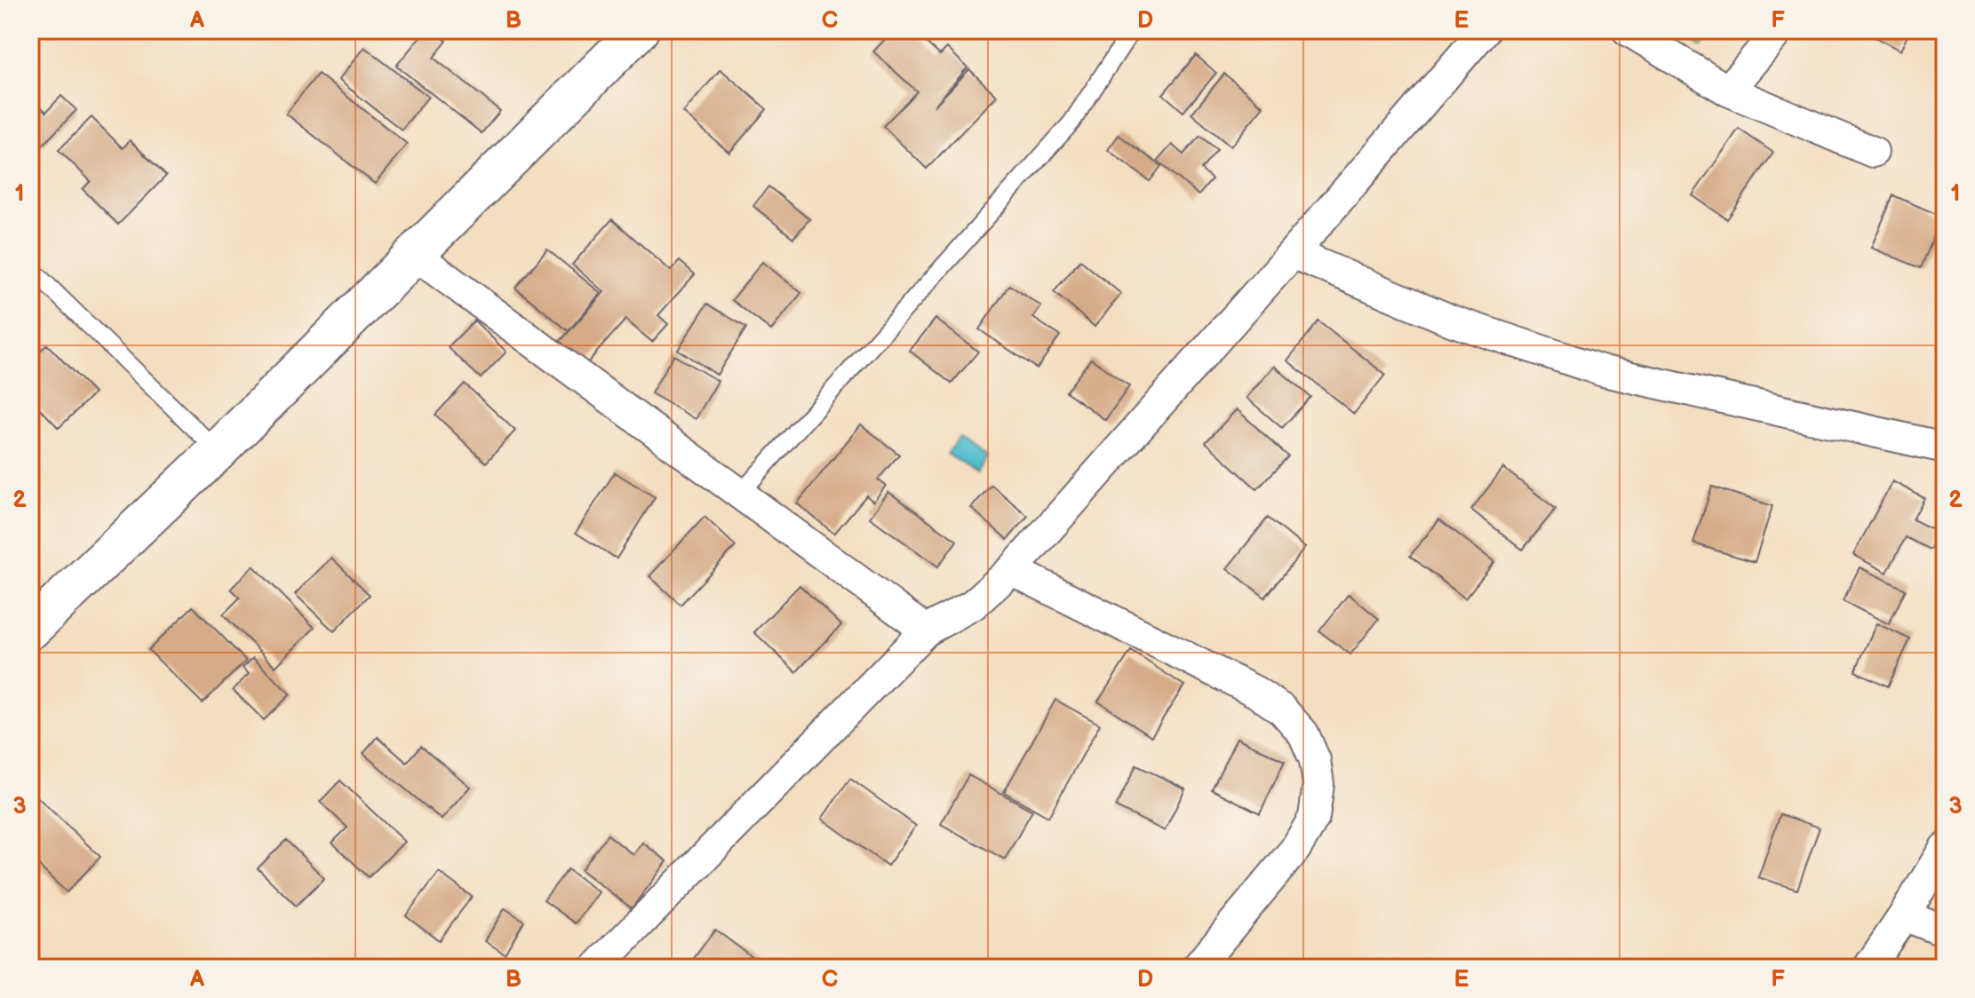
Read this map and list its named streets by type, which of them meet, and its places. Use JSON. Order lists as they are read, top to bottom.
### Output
{
  "grid": {
    "columns": [
      "A",
      "B",
      "C",
      "D",
      "E",
      "F"
    ],
    "rows": ["1", "2", "3"]
  }
}
